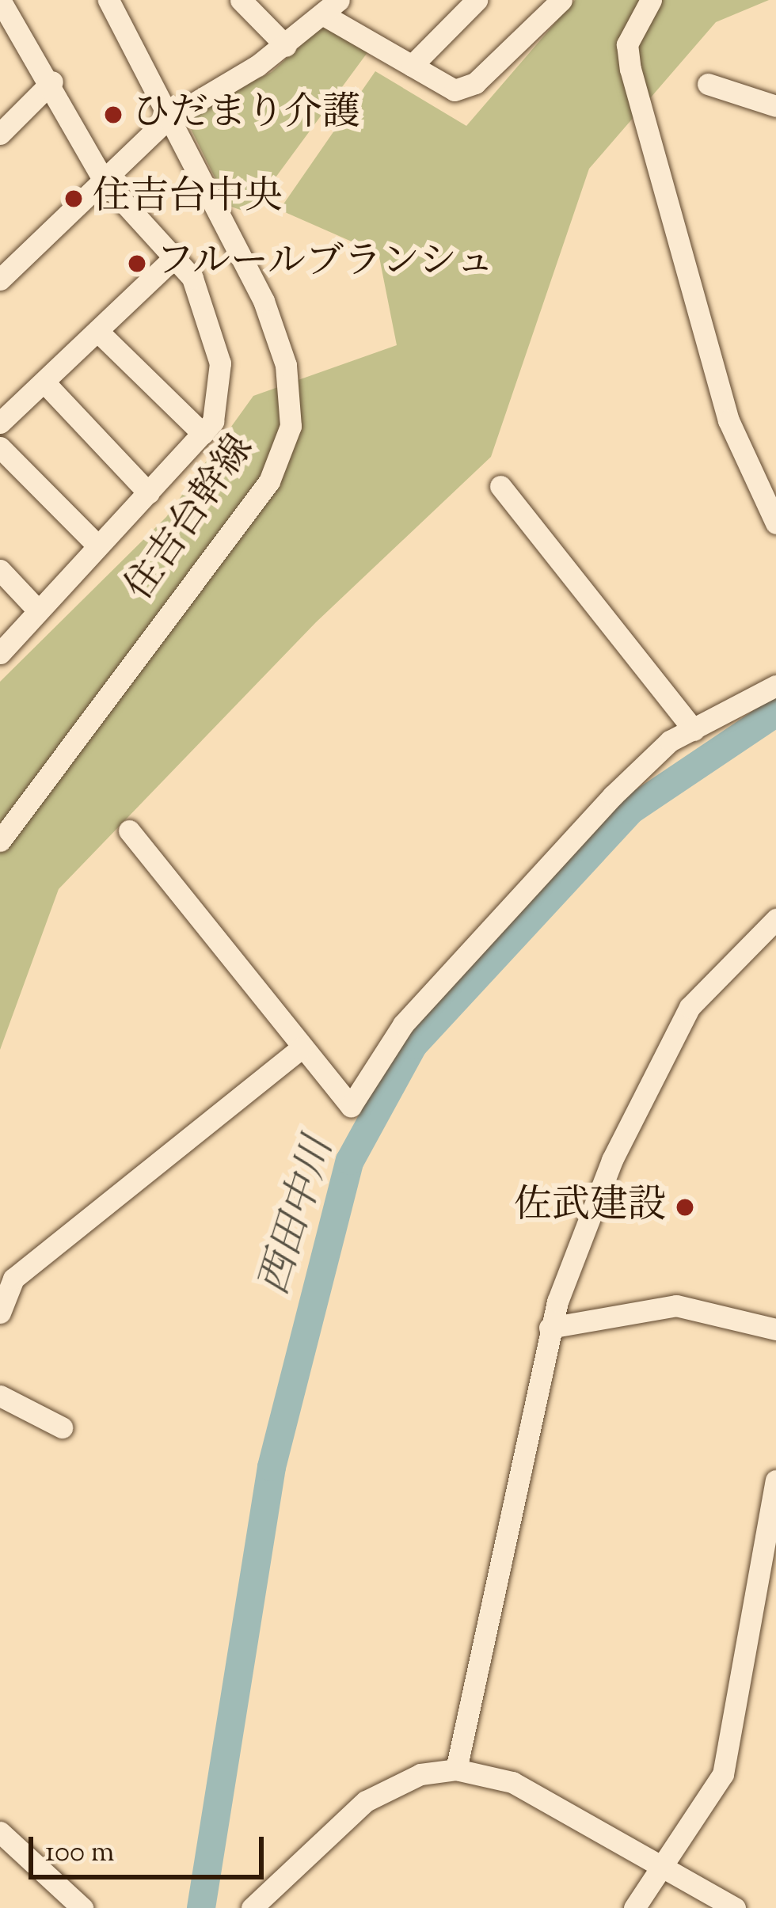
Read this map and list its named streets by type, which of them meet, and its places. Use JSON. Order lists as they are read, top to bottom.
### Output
{
  "streets": {
    "street": ["住吉台幹線"]
  },
  "water": ["西田中川"],
  "places": [
    "ひだまり介護",
    "住吉台中央",
    "フルールブランシュ",
    "佐武建設"
  ],
  "scale_bar": "100 m"
}
